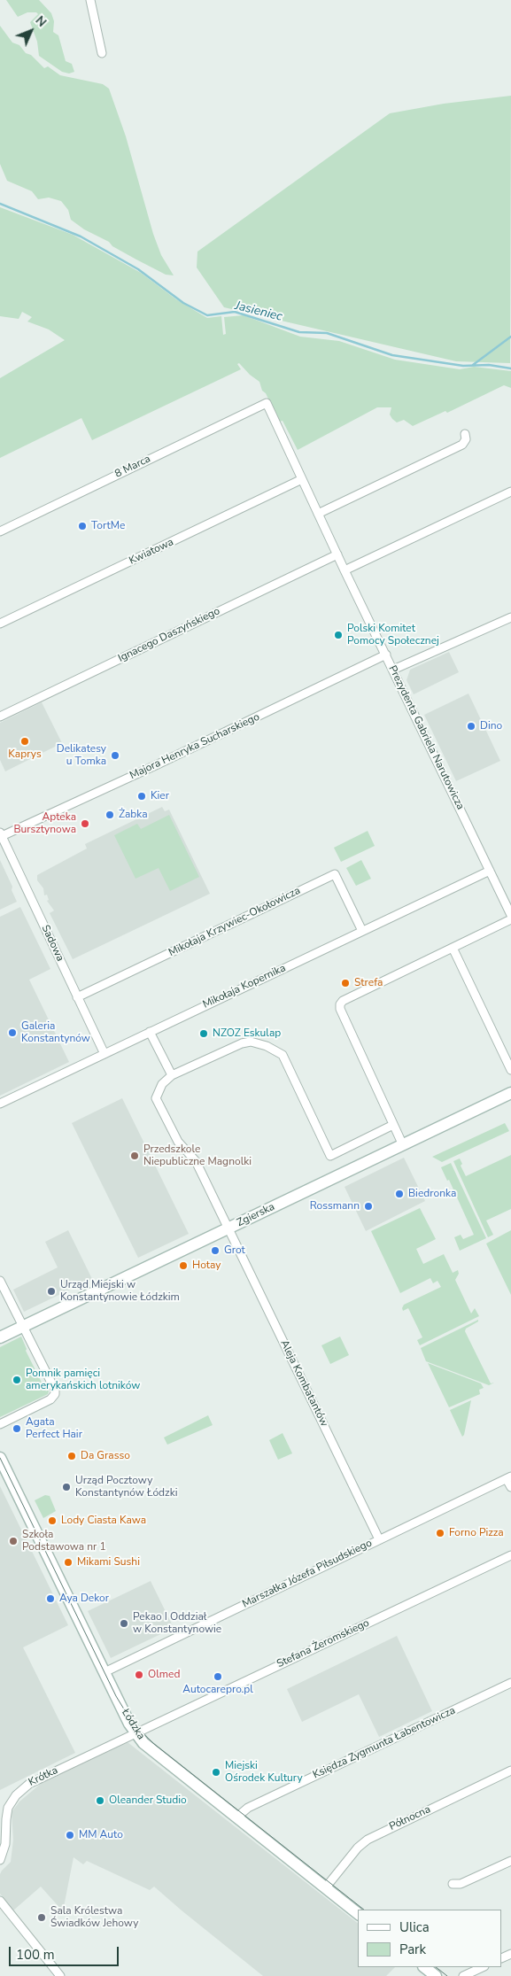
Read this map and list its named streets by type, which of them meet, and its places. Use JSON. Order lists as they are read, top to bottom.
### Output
{
  "streets": {
    "main road": ["Zgierska", "Łódzka"],
    "street": [
      "8 Marca",
      "Kwiatowa",
      "Ignacego Daszyńskiego",
      "Prezydenta Gabriela Narutowicza",
      "Majora Henryka Sucharskiego",
      "Mikołaja Krzywiec-Okołowicza",
      "Sadowa",
      "Mikołaja Kopernika",
      "Aleja Kombatantów",
      "Marszałka Józefa Piłsudskiego",
      "Stefana Żeromskiego",
      "Księdza Zygmunta Łabentowicza",
      "Krótka",
      "Północna"
    ]
  },
  "crossings": [
    ["8 Marca", "Prezydenta Gabriela Narutowicza"],
    ["Kwiatowa", "Prezydenta Gabriela Narutowicza"],
    ["Ignacego Daszyńskiego", "Prezydenta Gabriela Narutowicza"],
    ["Prezydenta Gabriela Narutowicza", "Majora Henryka Sucharskiego"],
    ["Prezydenta Gabriela Narutowicza", "Mikołaja Kopernika"],
    ["Majora Henryka Sucharskiego", "Sadowa"],
    ["Mikołaja Krzywiec-Okołowicza", "Sadowa"],
    ["Mikołaja Krzywiec-Okołowicza", "Mikołaja Kopernika"],
    ["Sadowa", "Mikołaja Kopernika"],
    ["Zgierska", "Aleja Kombatantów"],
    ["Aleja Kombatantów", "Marszałka Józefa Piłsudskiego"],
    ["Marszałka Józefa Piłsudskiego", "Łódzka"],
    ["Stefana Żeromskiego", "Łódzka"],
    ["Stefana Żeromskiego", "Krótka"],
    ["Łódzka", "Księdza Zygmunta Łabentowicza"],
    ["Łódzka", "Krótka"],
    ["Łódzka", "Północna"]
  ],
  "water": ["Jasieniec"],
  "places": [
    "TortMe",
    "Polski Komitet Pomocy Społecznej",
    "Dino",
    "Kaprys",
    "Delikatesy u Tomka",
    "Kier",
    "Żabka",
    "Apteka Bursztynowa",
    "Strefa",
    "Galeria Konstantynów",
    "NZOZ Eskulap",
    "Przedszkole Niepubliczne Magnolki",
    "Biedronka",
    "Rossmann",
    "Grot",
    "Hotay",
    "Urząd Miejski w Konstantynowie Łódzkim",
    "Pomnik pamięci amerykańskich lotników",
    "Agata Perfect Hair",
    "Da Grasso",
    "Urząd Pocztowy Konstantynów Łódzki",
    "Lody Ciasta Kawa",
    "Forno Pizza",
    "Szkoła Podstawowa nr 1",
    "Mikami Sushi",
    "Aya Dekor",
    "Pekao I Oddział w Konstantynowie",
    "Olmed",
    "Autocarepro.pl",
    "Miejski Ośrodek Kultury",
    "Oleander Studio",
    "MM Auto",
    "Sala Królestwa Świadków Jehowy"
  ],
  "legend": ["Ulica", "Park"],
  "scale_bar": "100 m",
  "north": "top right"
}
